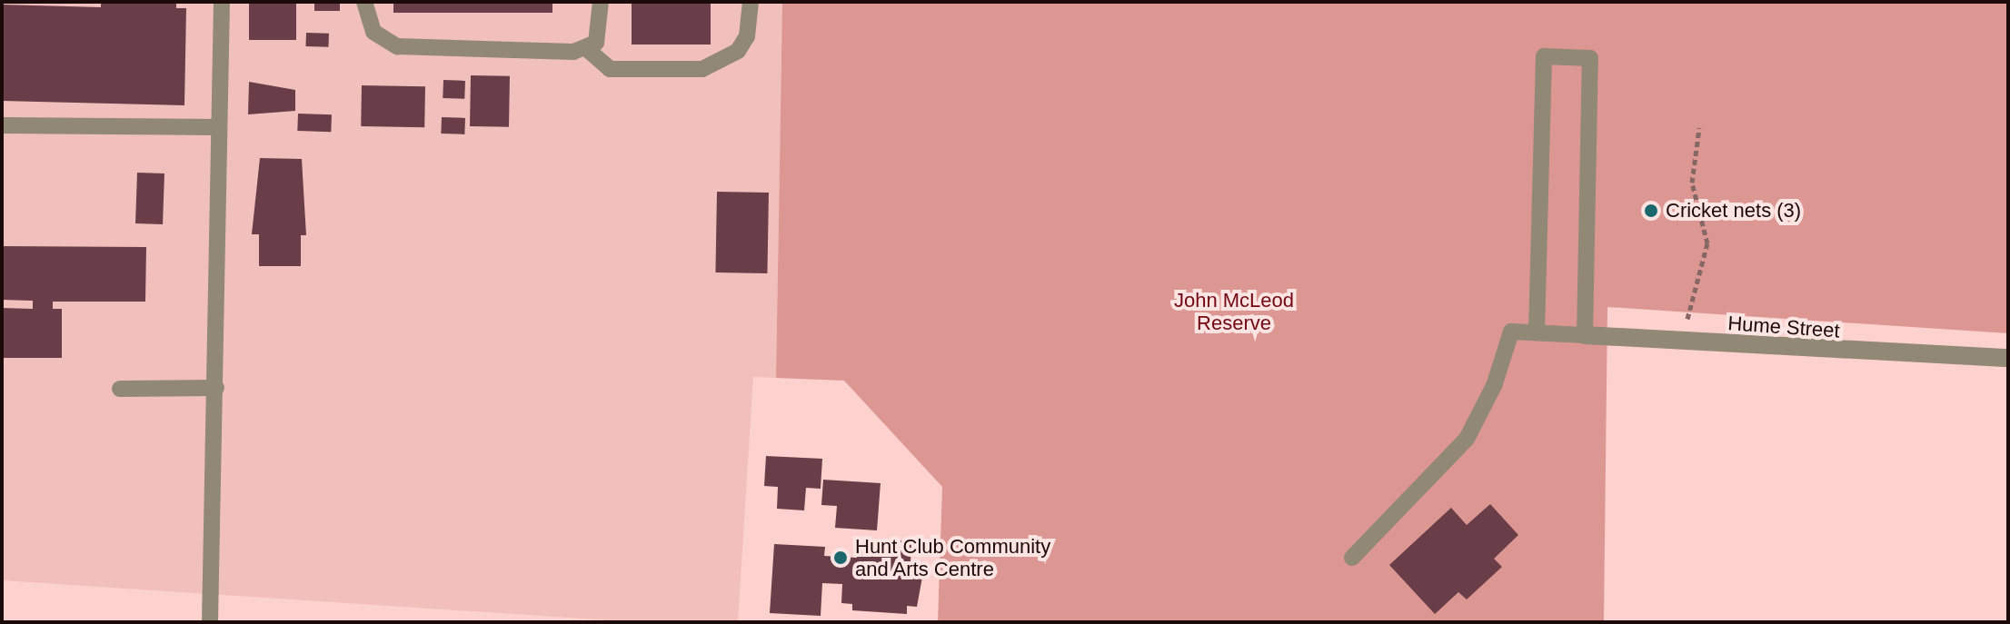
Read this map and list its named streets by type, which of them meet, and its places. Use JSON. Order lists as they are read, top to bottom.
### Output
{
  "streets": {
    "street": ["Hume Street"]
  },
  "parks": ["John McLeod Reserve"],
  "places": ["Cricket nets (3)", "Hunt Club Community and Arts Centre"]
}
